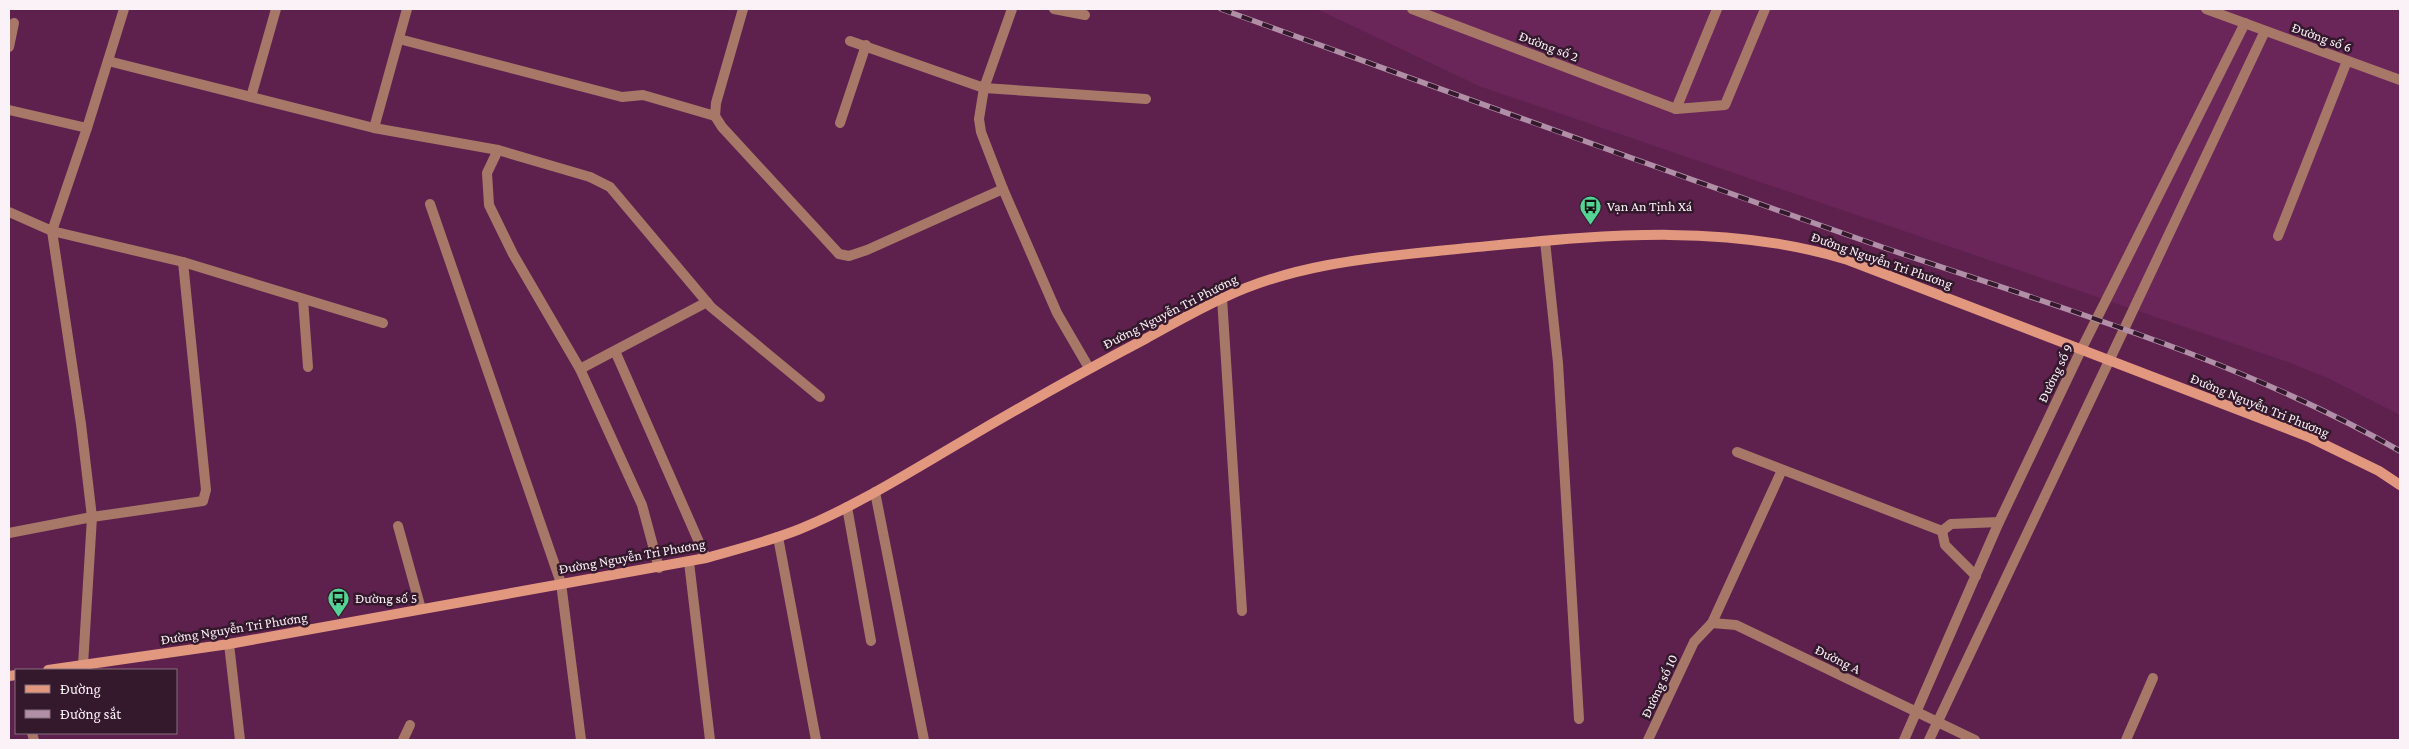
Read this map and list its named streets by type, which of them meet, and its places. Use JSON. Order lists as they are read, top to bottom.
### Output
{
  "streets": {
    "main road": ["Đường Nguyễn Tri Phương"],
    "street": [
      "Đường số 6",
      "Đường số 2",
      "Đường số 9",
      "Đường A",
      "Đường số 10"
    ]
  },
  "crossings": [
    ["Đường số 6", "Đường số 9"],
    ["Đường Nguyễn Tri Phương", "Đường số 9"],
    ["Đường số 9", "Đường A"],
    ["Đường A", "Đường số 10"]
  ],
  "places": {
    "bus stop": ["Vạn An Tịnh Xá", "Đường số 5"]
  },
  "legend": ["Đường", "Đường sắt"]
}
